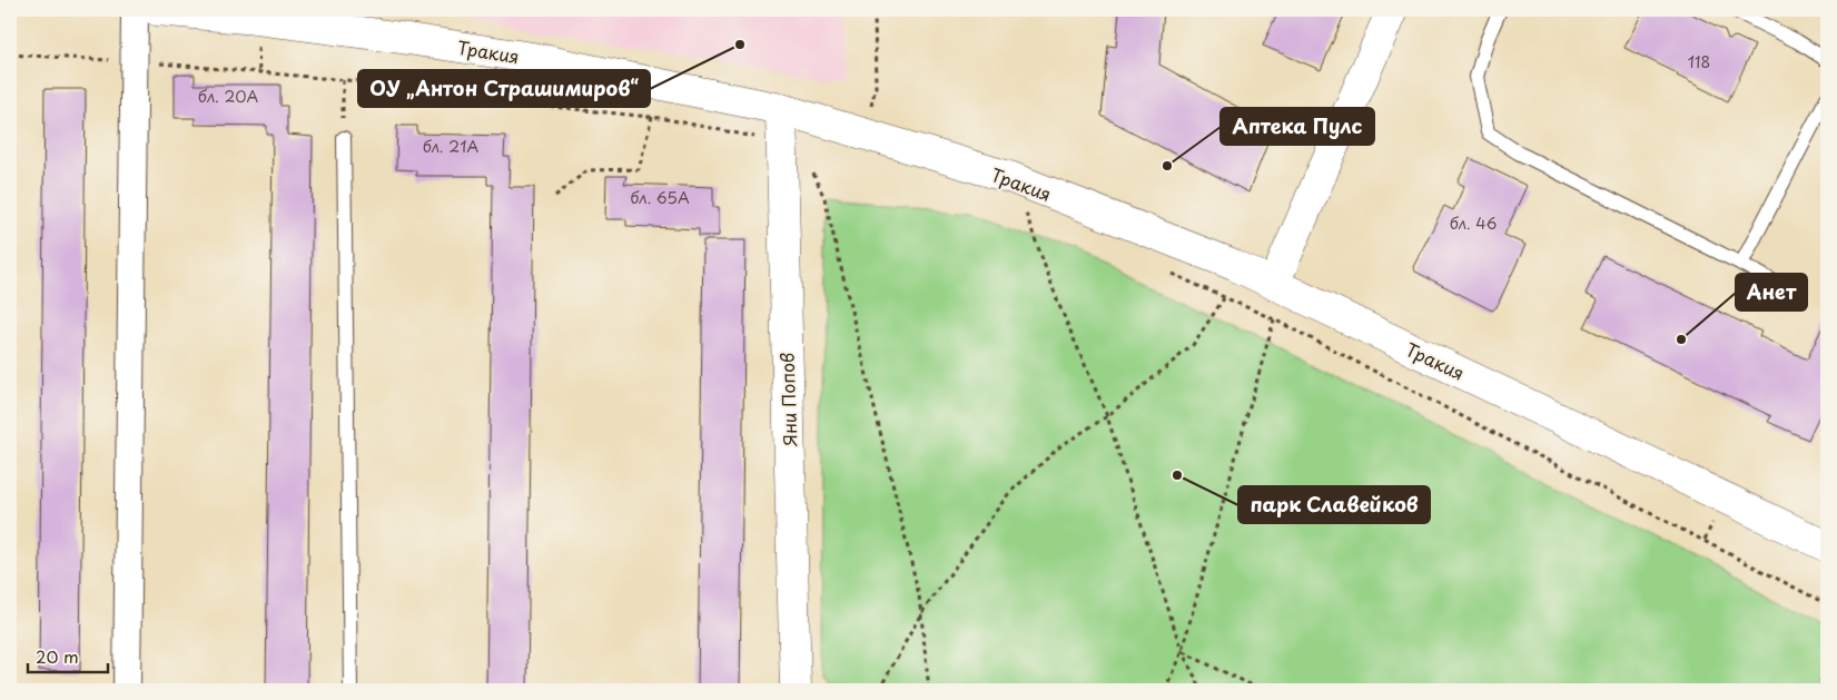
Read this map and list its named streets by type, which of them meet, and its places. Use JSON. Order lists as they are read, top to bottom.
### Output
{
  "streets": {
    "main road": ["Тракия", "Яни Попов"]
  },
  "crossings": [
    ["Тракия", "Яни Попов"]
  ],
  "places": [
    "ОУ „Антон Страшимиров“",
    "Аптека Пулс",
    "Анет",
    "парк Славейков"
  ],
  "house_numbers": [
    "118",
    "бл. 20A",
    "бл. 21A",
    "бл. 65A",
    "бл. 46"
  ],
  "scale_bar": "20 m"
}
